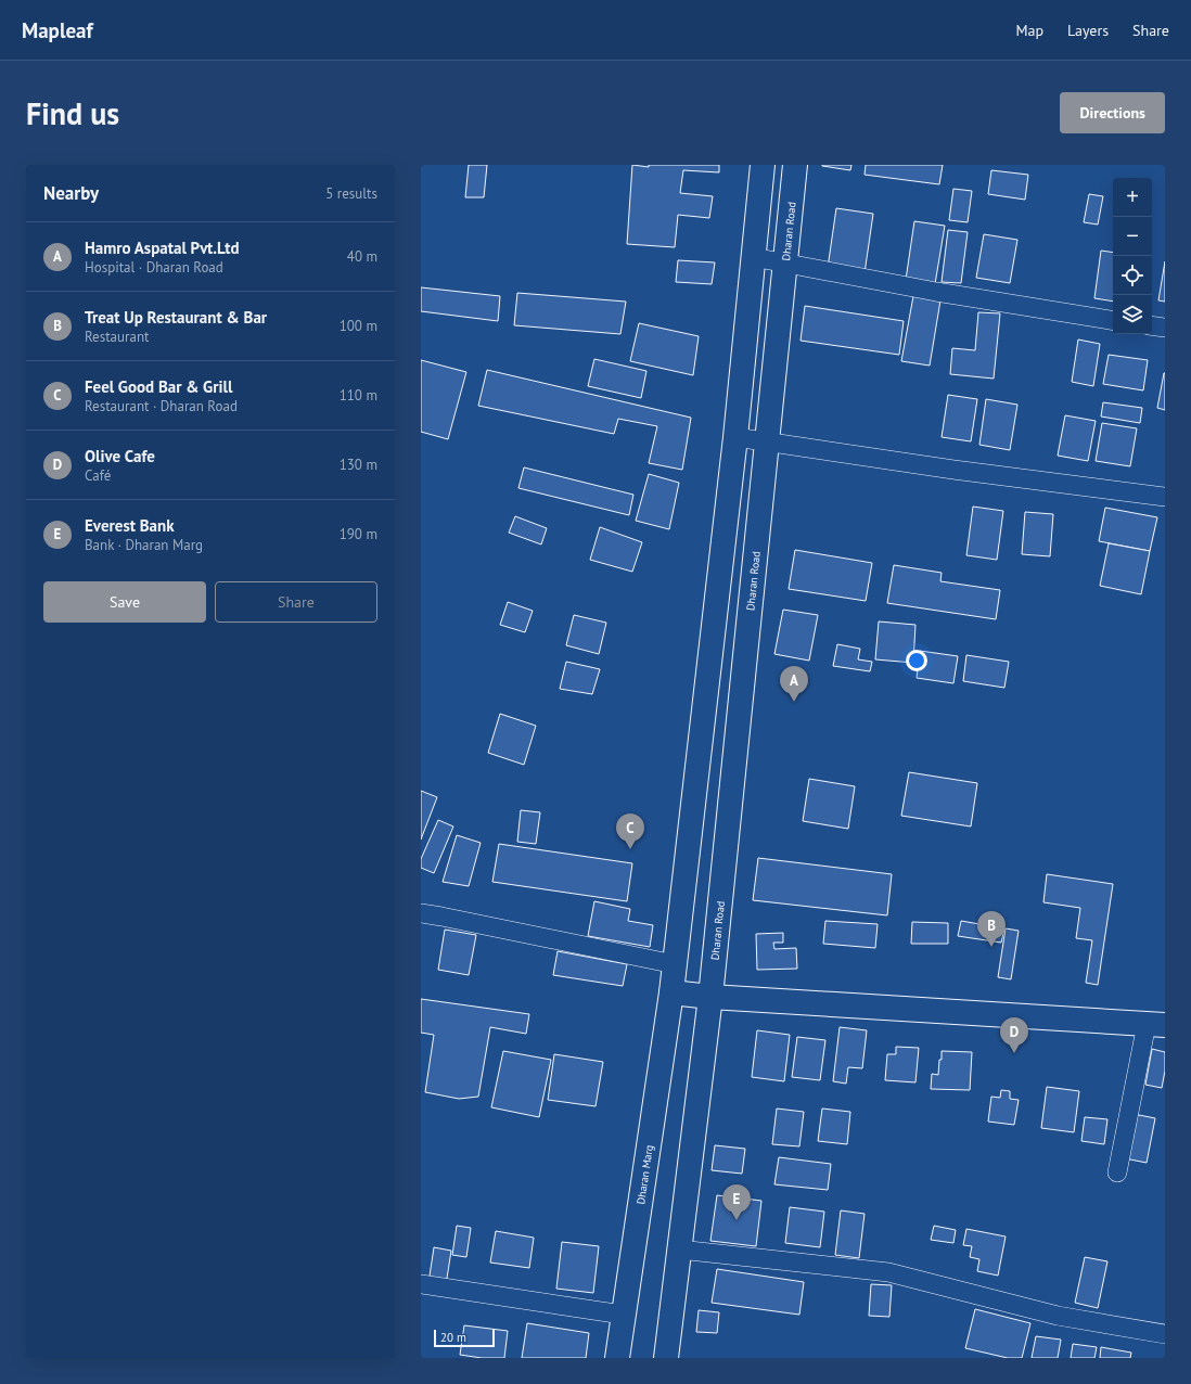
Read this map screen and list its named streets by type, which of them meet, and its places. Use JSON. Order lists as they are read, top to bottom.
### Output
{
  "streets": {
    "main road": ["Dharan Road", "Dharan Marg"]
  },
  "scale_bar": "20 m",
  "page": {
    "header": "Mapleaf",
    "nav": ["Map", "Layers", "Share"],
    "buttons": [
      "Directions",
      ["Save", "Share"]
    ],
    "title": "Find us",
    "heading": ["Nearby", "5 results"],
    "map_buttons": ["+", "−"],
    "list": [
      {
        "mark": "A",
        "name": "Hamro Aspatal Pvt.Ltd",
        "note": "Hospital · Dharan Road",
        "value": "40 m"
      },
      {
        "mark": "B",
        "name": "Treat Up Restaurant & Bar",
        "note": "Restaurant",
        "value": "100 m"
      },
      {
        "mark": "C",
        "name": "Feel Good Bar & Grill",
        "note": "Restaurant · Dharan Road",
        "value": "110 m"
      },
      {
        "mark": "D",
        "name": "Olive Cafe",
        "note": "Café",
        "value": "130 m"
      },
      {
        "mark": "E",
        "name": "Everest Bank",
        "note": "Bank · Dharan Marg",
        "value": "190 m"
      }
    ],
    "pins": [
      "A",
      "C",
      "B",
      "D",
      "E"
    ],
    "scale": "20 m"
  }
}
